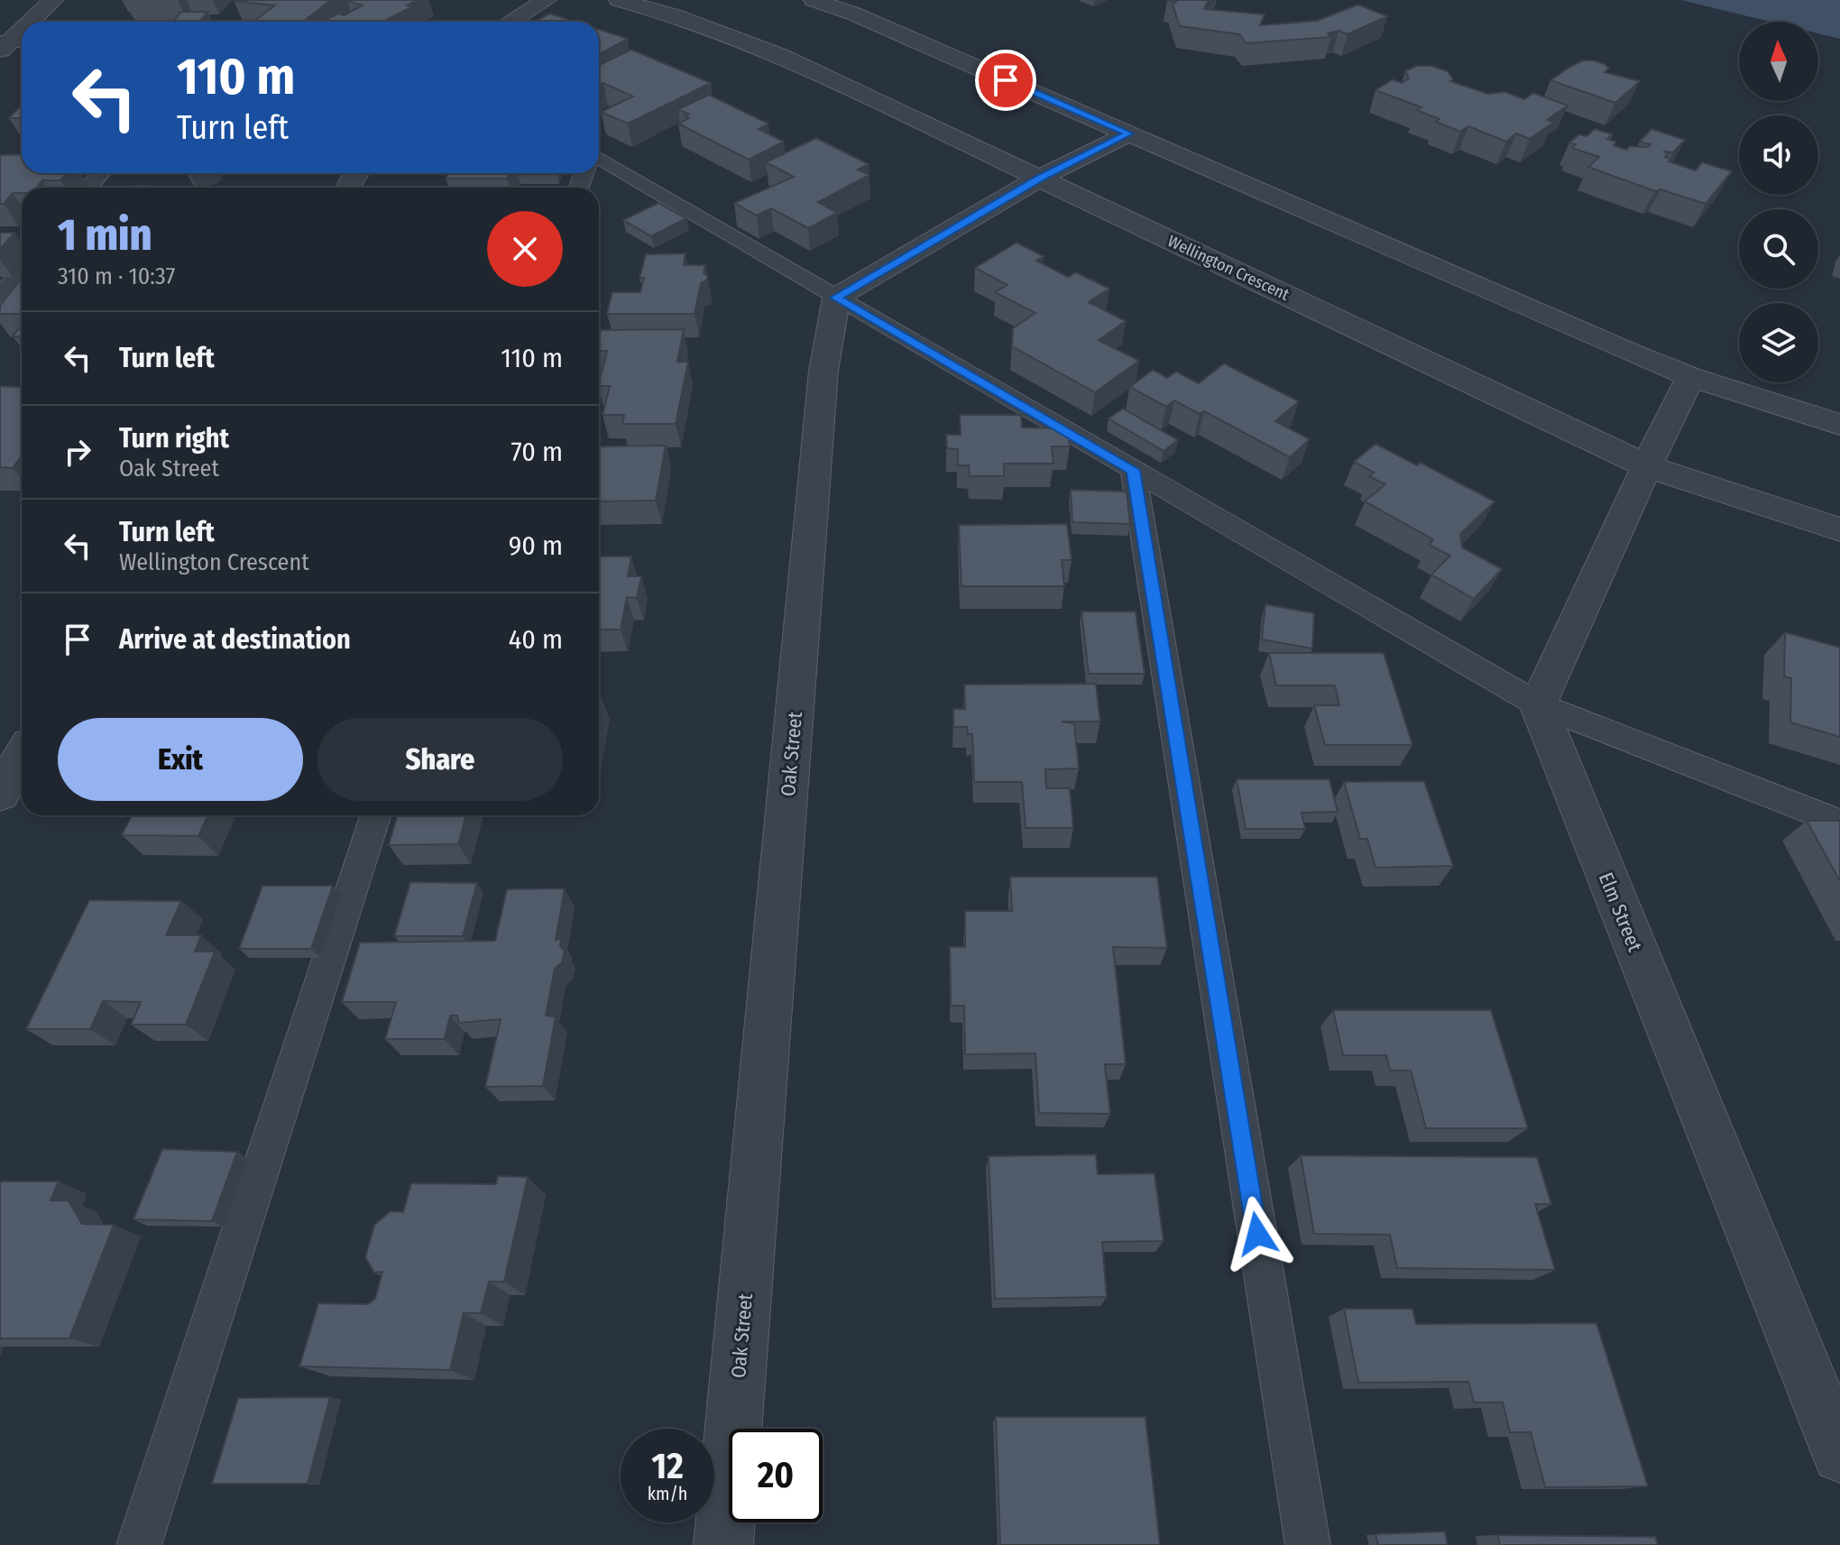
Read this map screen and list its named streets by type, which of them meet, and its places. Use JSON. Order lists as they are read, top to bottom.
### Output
{
  "streets": {
    "street": ["Wellington Crescent", "Oak Street", "Elm Street"]
  },
  "north": "top",
  "page": {
    "turn": ["110 m", "Turn left"],
    "heading": ["1 min", "310 m · 10:37"],
    "list": [
      {
        "name": "Turn left",
        "value": "110 m"
      },
      {
        "name": "Turn right",
        "note": "Oak Street",
        "value": "70 m"
      },
      {
        "name": "Turn left",
        "note": "Wellington Crescent",
        "value": "90 m"
      },
      {
        "name": "Arrive at destination",
        "value": "40 m"
      }
    ],
    "buttons": ["Exit", "Share"],
    "speed": "12 km/h",
    "limit": "20"
  }
}
